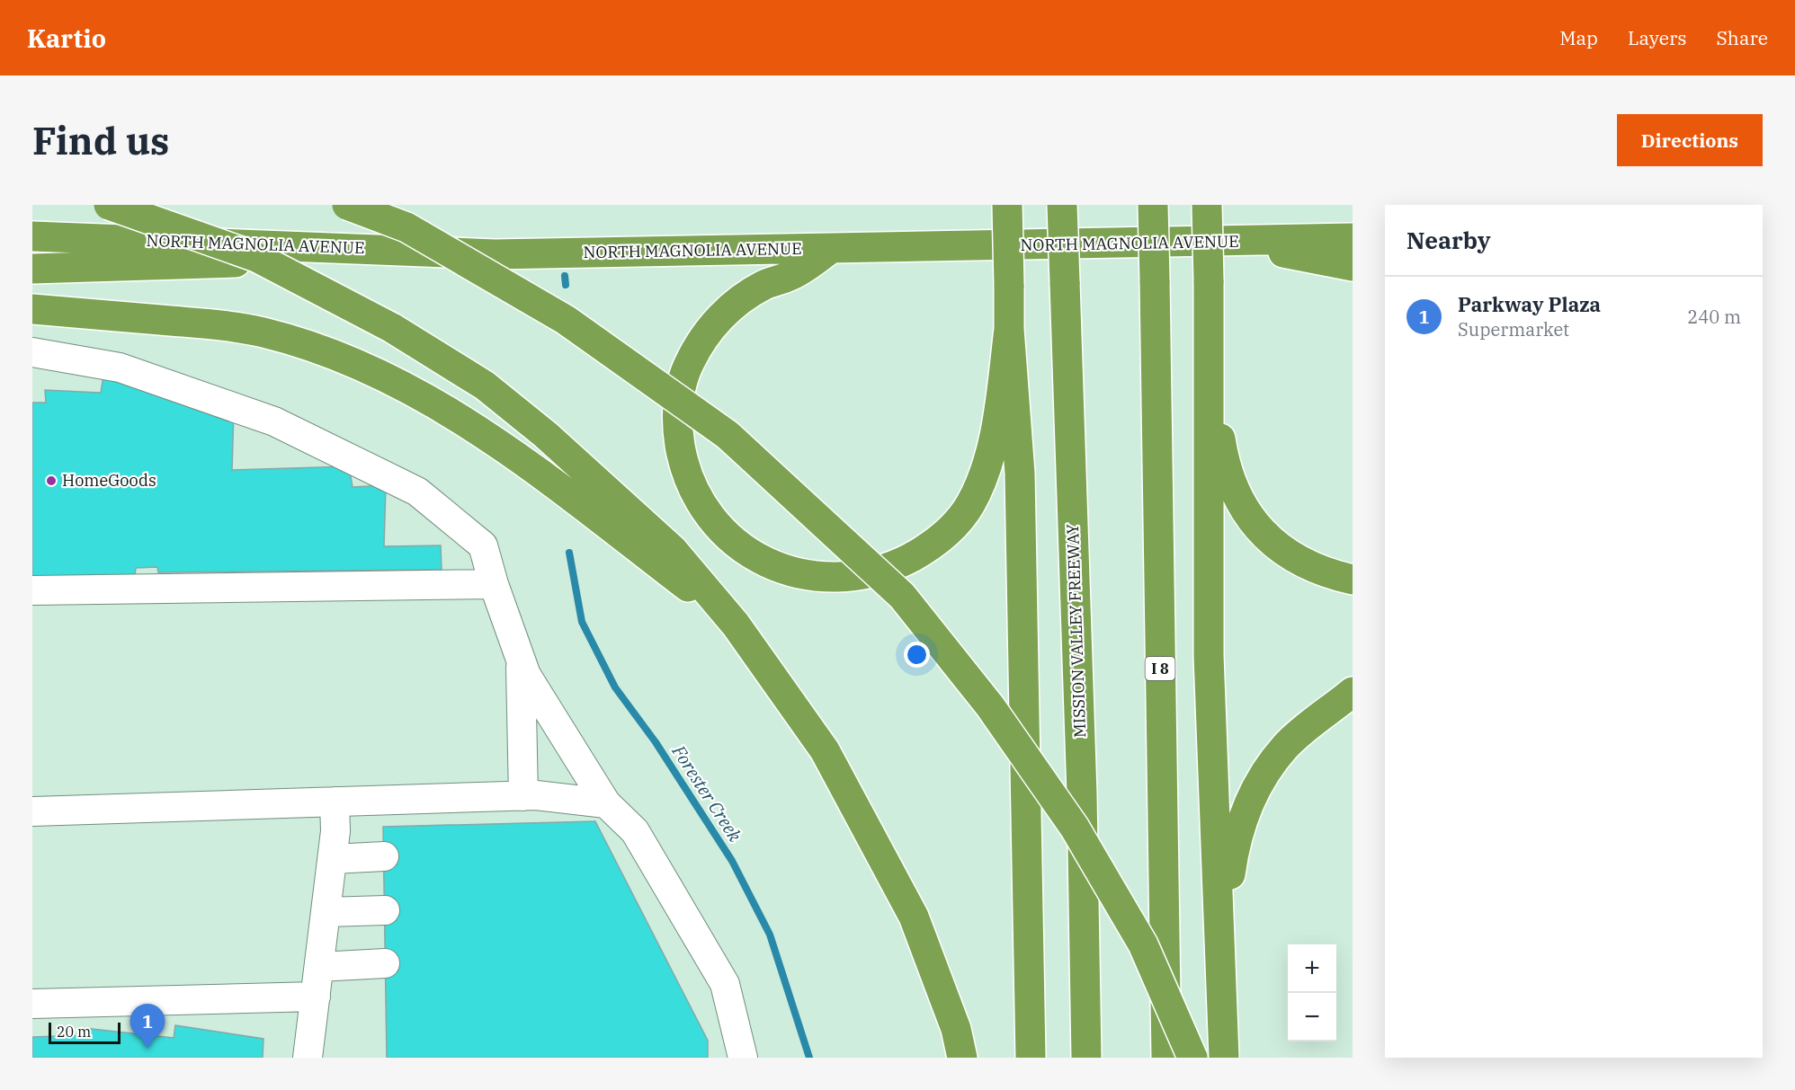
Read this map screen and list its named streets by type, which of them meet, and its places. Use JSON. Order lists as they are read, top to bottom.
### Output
{
  "streets": {
    "highway": ["NORTH MAGNOLIA AVENUE", "MISSION VALLEY FREEWAY", "I 8"]
  },
  "water": ["Forester Creek"],
  "places": ["HomeGoods"],
  "scale_bar": "20 m",
  "page": {
    "header": "Kartio",
    "nav": ["Map", "Layers", "Share"],
    "buttons": "Directions",
    "title": "Find us",
    "heading": "Nearby",
    "list": [
      {
        "mark": "1",
        "name": "Parkway Plaza",
        "note": "Supermarket",
        "value": "240 m"
      }
    ],
    "map_buttons": ["+", "−"],
    "pins": "1",
    "scale": "20 m"
  }
}
